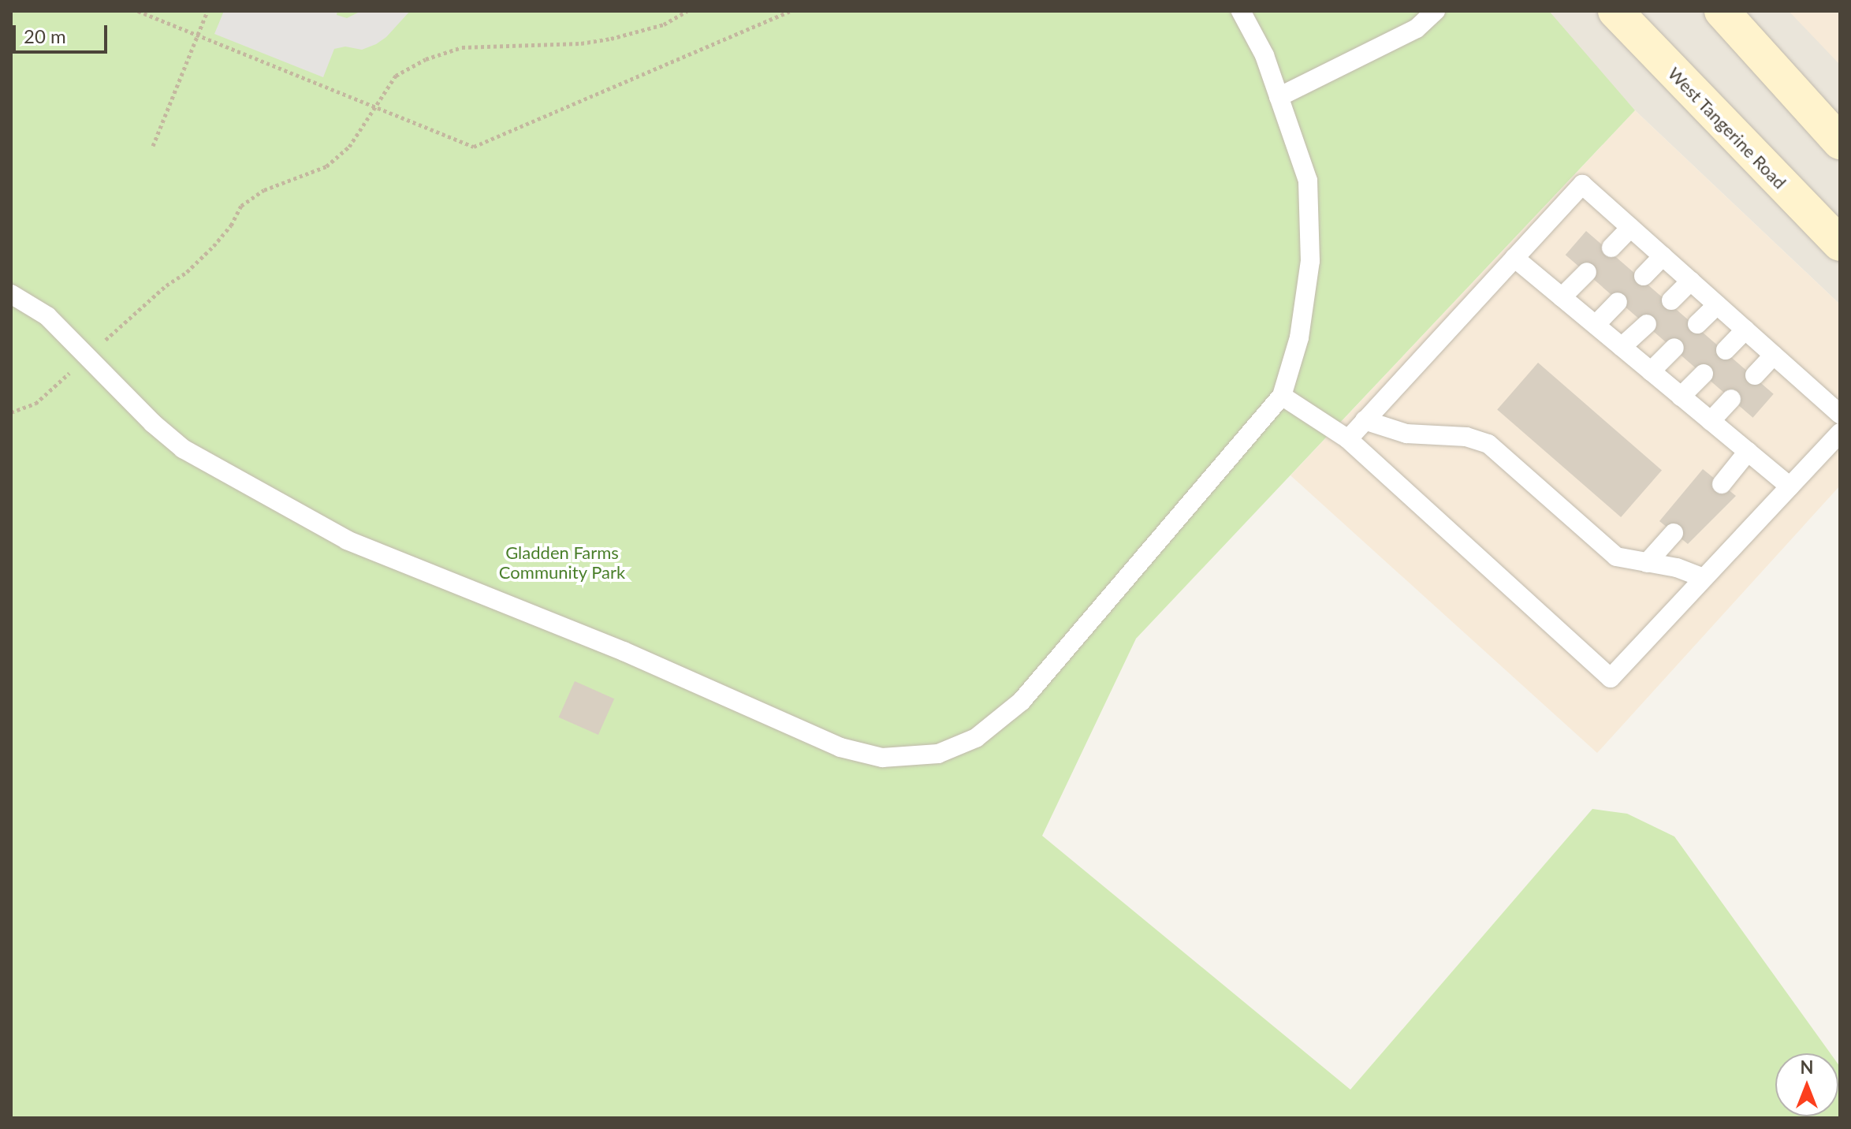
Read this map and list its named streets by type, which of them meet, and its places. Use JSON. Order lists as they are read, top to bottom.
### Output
{
  "streets": {
    "main road": ["West Tangerine Road"]
  },
  "parks": ["Gladden Farms Community Park"],
  "scale_bar": "20 m",
  "north": "top"
}
